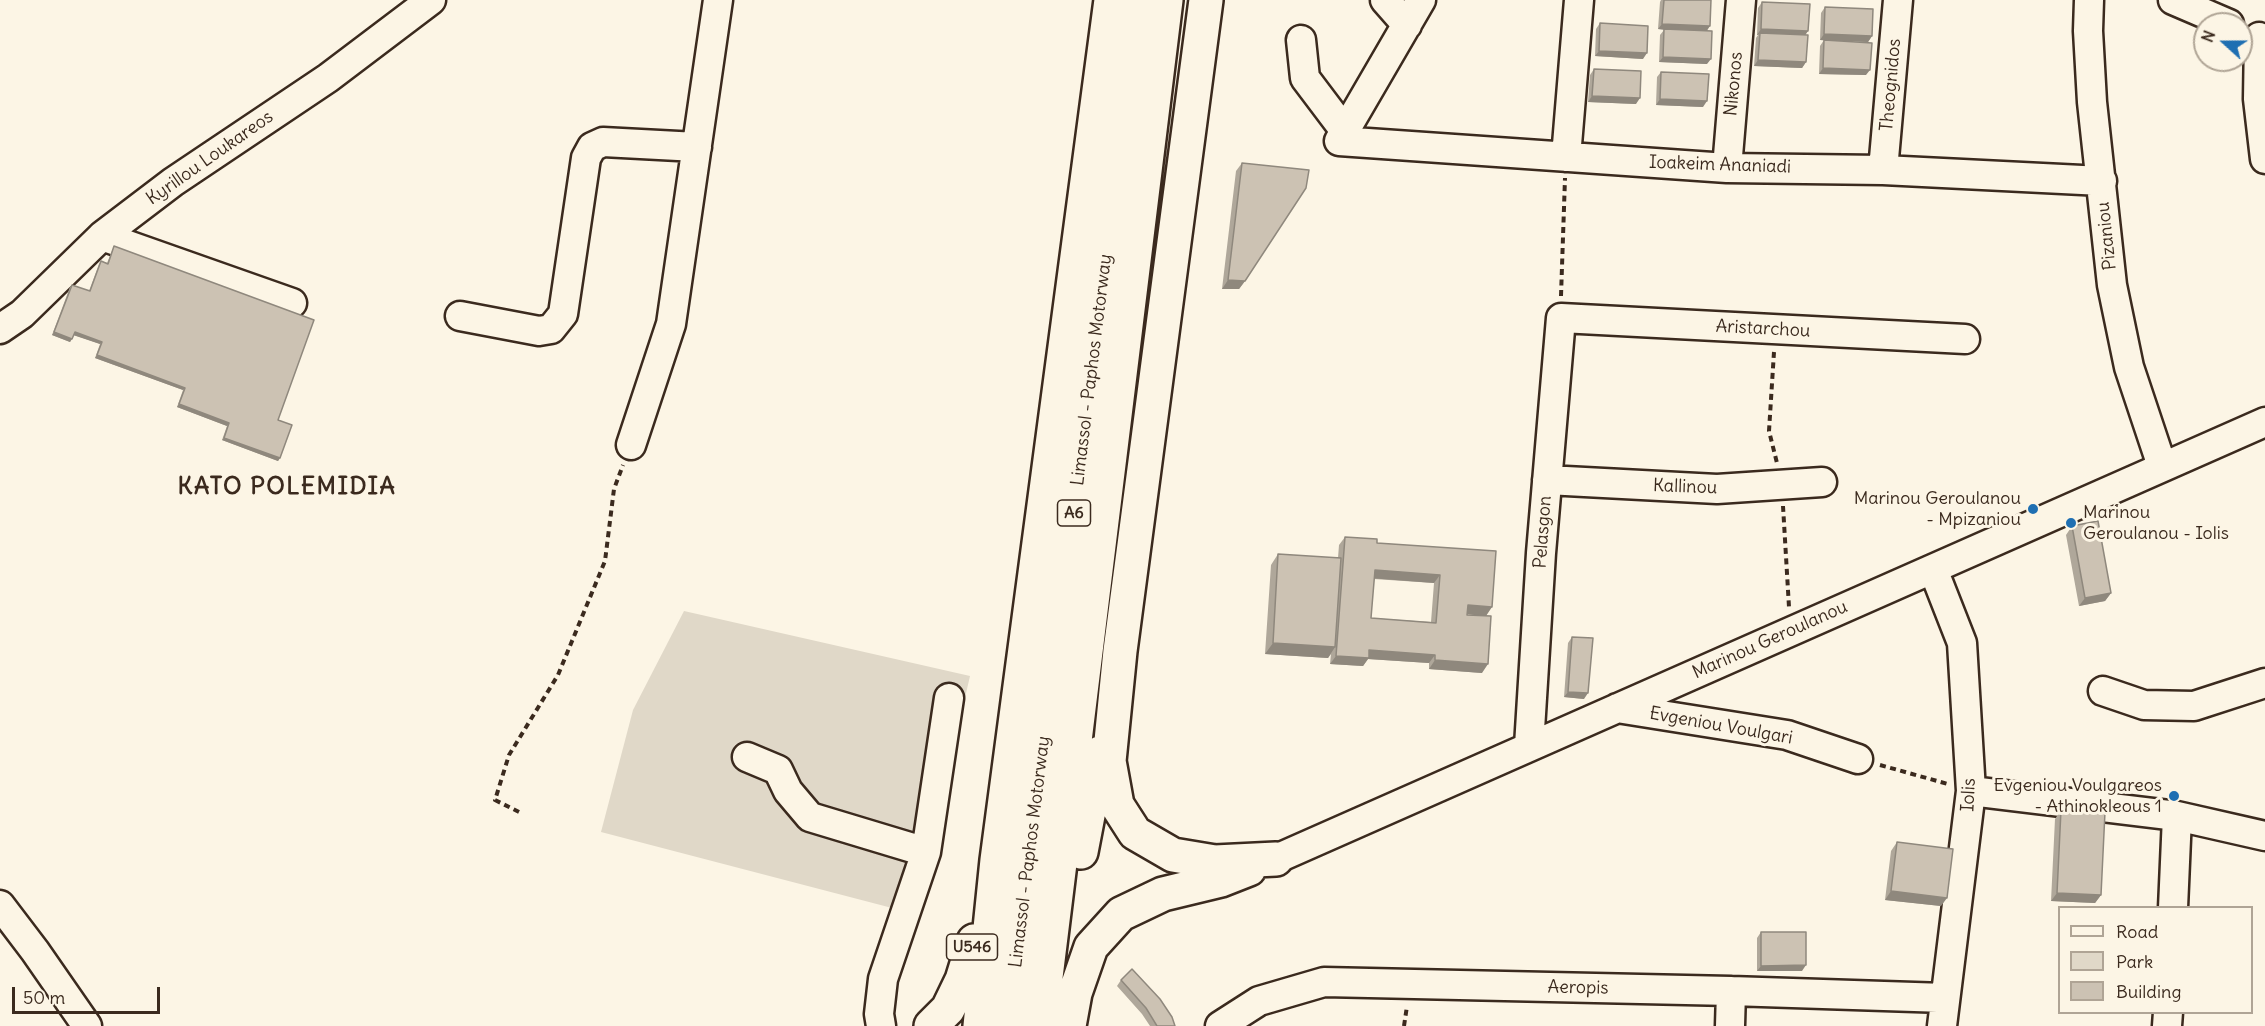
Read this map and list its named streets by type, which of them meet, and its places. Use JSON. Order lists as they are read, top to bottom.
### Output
{
  "streets": {
    "highway": ["Limassol - Paphos Motorway", "A6", "U546"],
    "street": [
      "Nikonos",
      "Theognidos",
      "Kyrillou Loukareos",
      "Ioakeim Ananiadi",
      "Pizaniou",
      "Aristarchou",
      "Kallinou",
      "Pelasgon",
      "Marinou Geroulanou",
      "Evgeniou Voulgari",
      "Iolis",
      "Aeropis"
    ]
  },
  "crossings": [
    ["Nikonos", "Ioakeim Ananiadi"],
    ["Theognidos", "Ioakeim Ananiadi"],
    ["Ioakeim Ananiadi", "Pizaniou"],
    ["Pizaniou", "Marinou Geroulanou"],
    ["Aristarchou", "Pelasgon"],
    ["Kallinou", "Pelasgon"],
    ["Pelasgon", "Marinou Geroulanou"],
    ["Marinou Geroulanou", "Evgeniou Voulgari"],
    ["Marinou Geroulanou", "Iolis"],
    ["Iolis", "Aeropis"]
  ],
  "districts": ["KATO POLEMIDIA"],
  "places": ["Marinou Geroulanou - Mpizaniou", "Marinou Geroulanou - Iolis", "Evgeniou Voulgareos - Athinokleous 1"],
  "legend": ["Road", "Park", "Building"],
  "scale_bar": "50 m",
  "north": "left"
}
